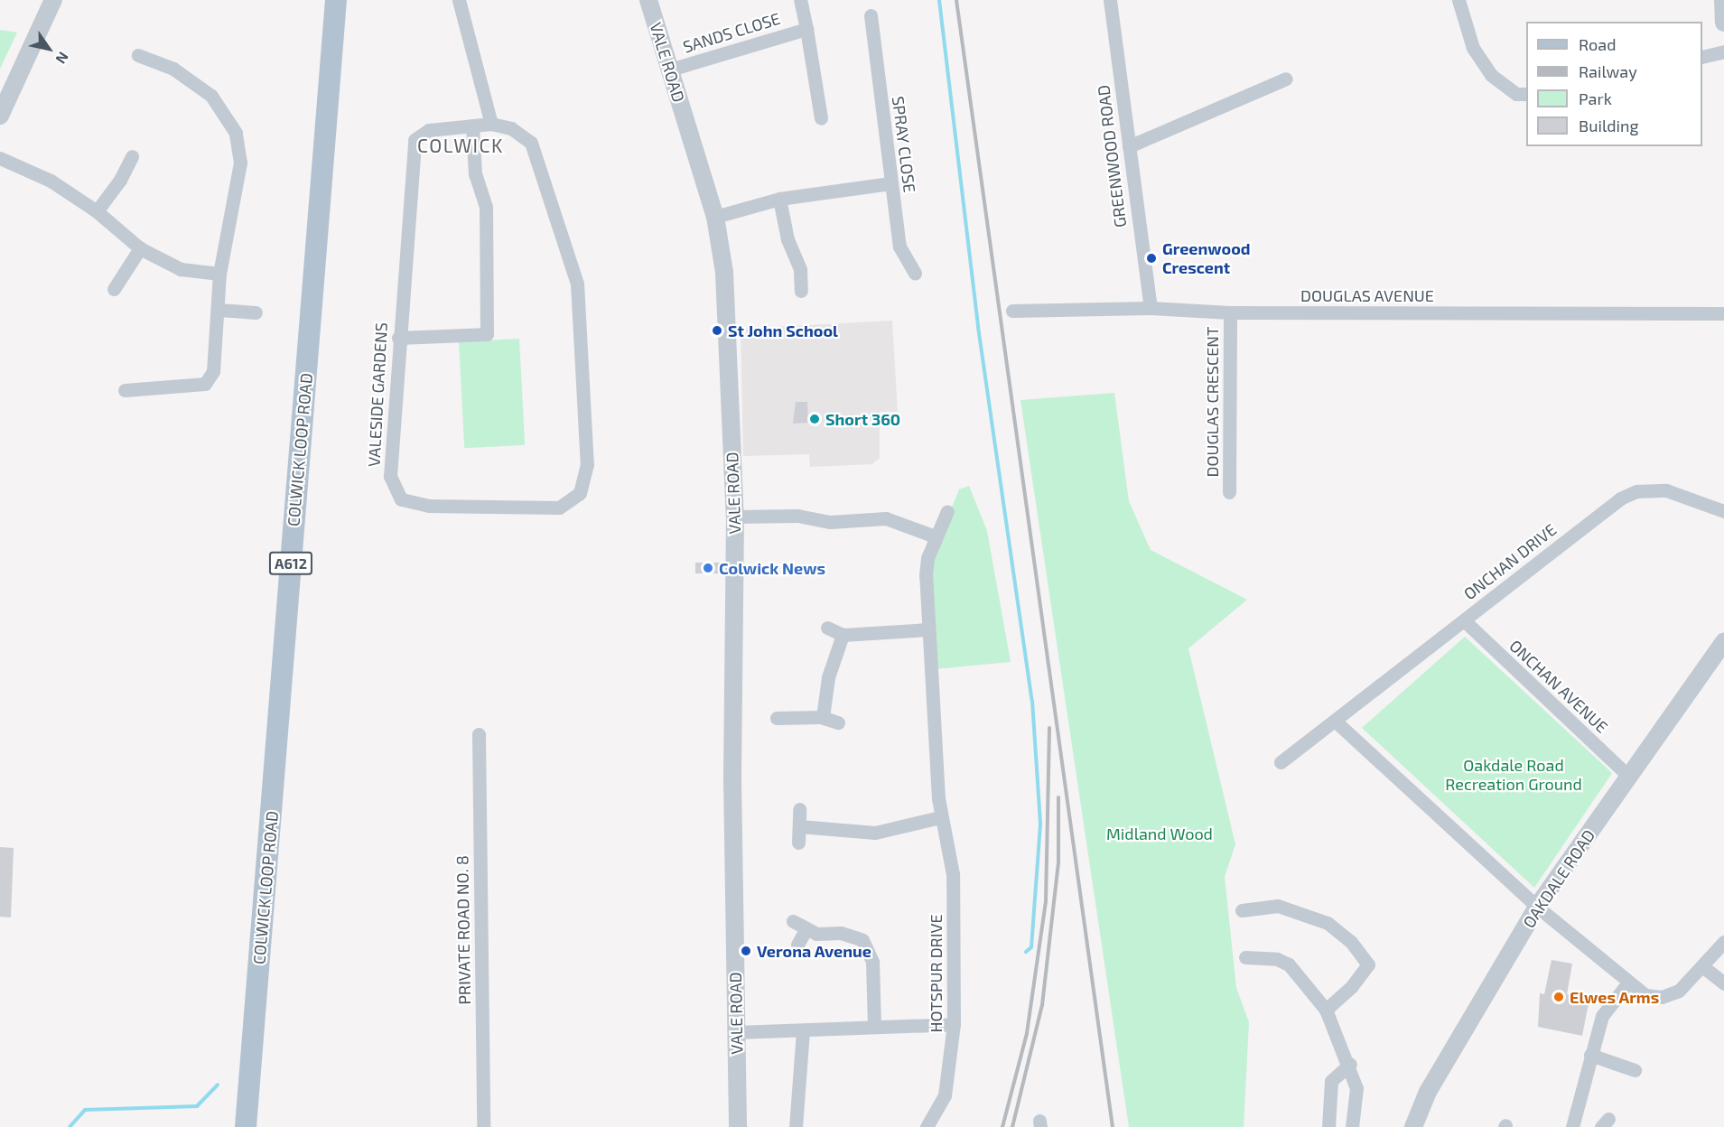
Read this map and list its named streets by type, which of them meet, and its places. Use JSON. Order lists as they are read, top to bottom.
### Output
{
  "streets": {
    "main road": ["COLWICK LOOP ROAD", "A612"],
    "street": [
      "SANDS CLOSE",
      "VALE ROAD",
      "SPRAY CLOSE",
      "GREENWOOD ROAD",
      "DOUGLAS AVENUE",
      "VALESIDE GARDENS",
      "DOUGLAS CRESCENT",
      "ONCHAN DRIVE",
      "ONCHAN AVENUE",
      "OAKDALE ROAD",
      "PRIVATE ROAD NO. 8",
      "HOTSPUR DRIVE"
    ]
  },
  "crossings": [
    ["SANDS CLOSE", "VALE ROAD"],
    ["GREENWOOD ROAD", "DOUGLAS AVENUE"],
    ["DOUGLAS AVENUE", "DOUGLAS CRESCENT"],
    ["ONCHAN DRIVE", "ONCHAN AVENUE"],
    ["ONCHAN AVENUE", "OAKDALE ROAD"]
  ],
  "districts": ["COLWICK"],
  "parks": ["Oakdale Road Recreation Ground", "Midland Wood"],
  "places": [
    "Greenwood Crescent",
    "St John School",
    "Short 360",
    "Colwick News",
    "Verona Avenue",
    "Elwes Arms"
  ],
  "legend": [
    "Road",
    "Railway",
    "Park",
    "Building"
  ],
  "north": "bottom right"
}
